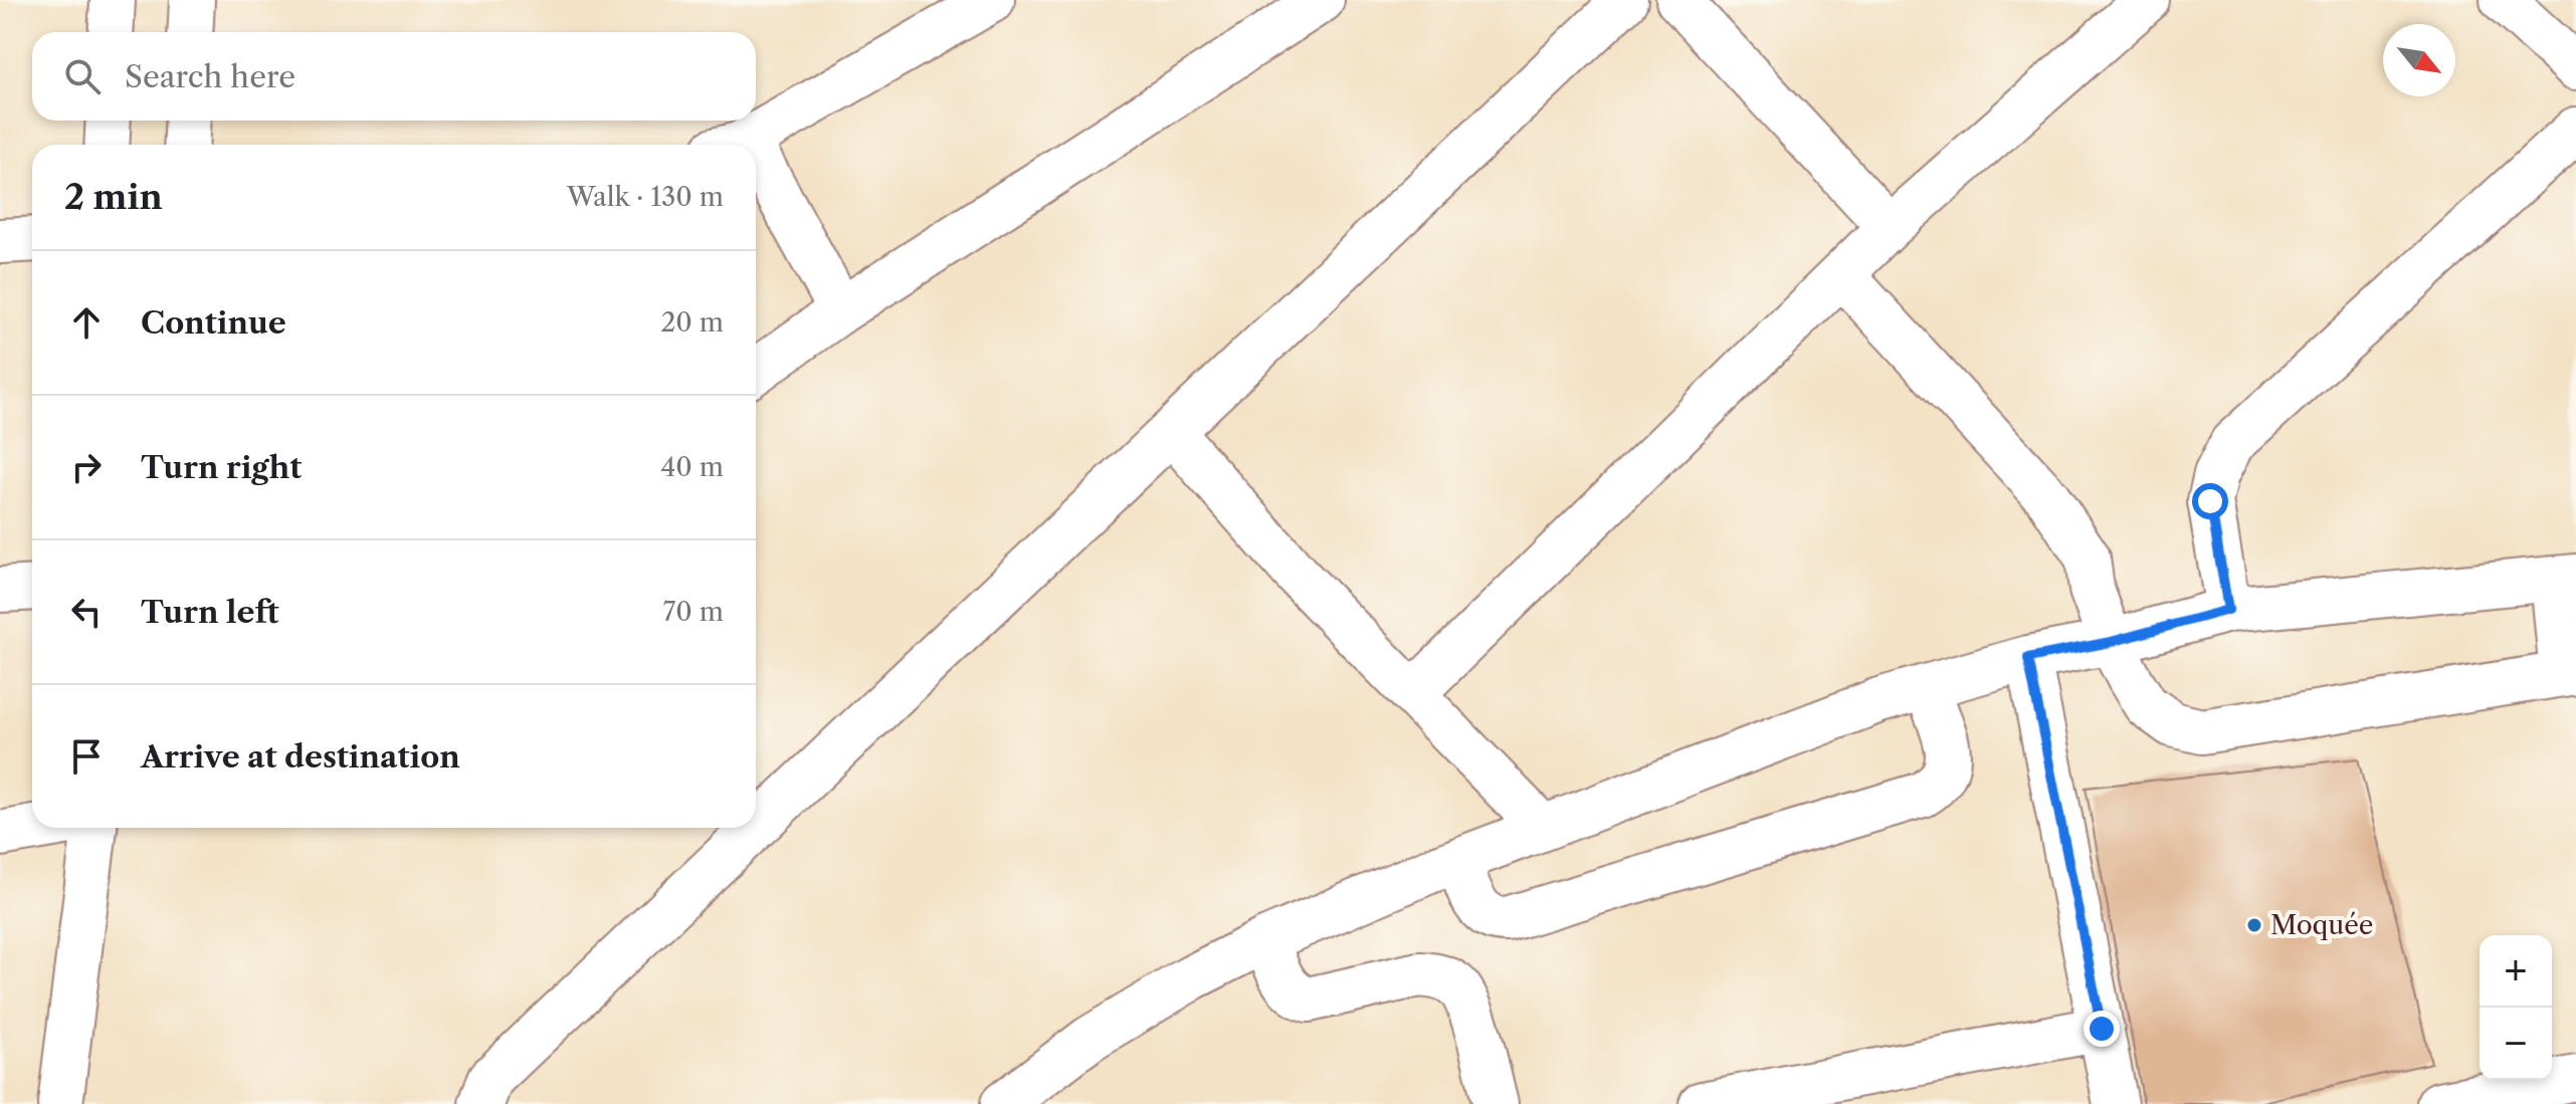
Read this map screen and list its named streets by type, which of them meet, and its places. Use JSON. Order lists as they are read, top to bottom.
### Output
{
  "places": ["Moquée"],
  "north": "bottom right",
  "page": {
    "search": "Search here",
    "heading": ["2 min", "Walk · 130 m"],
    "list": [
      ["Continue", "20 m"],
      ["Turn right", "40 m"],
      ["Turn left", "70 m"],
      "Arrive at destination"
    ],
    "map_buttons": ["+", "−"]
  }
}
